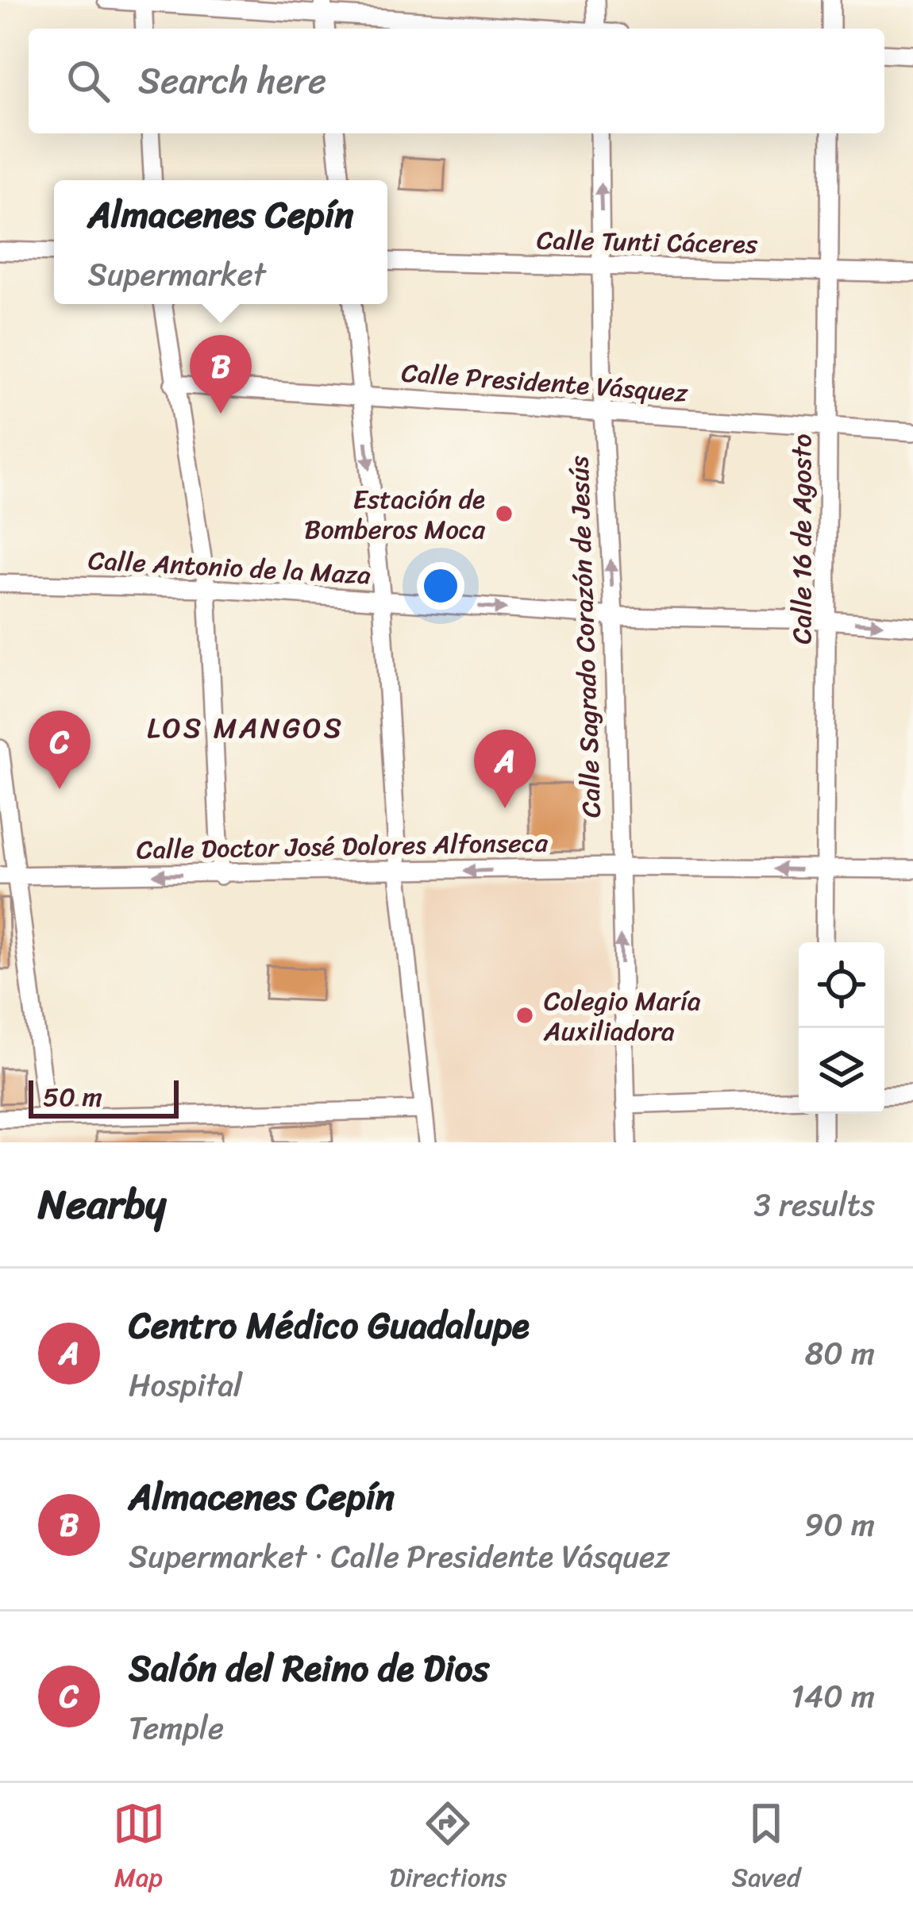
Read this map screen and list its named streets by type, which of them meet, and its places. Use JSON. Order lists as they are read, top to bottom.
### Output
{
  "streets": {
    "street": [
      "Calle Tunti Cáceres",
      "Calle Presidente Vásquez",
      "Calle 16 de Agosto",
      "Calle Antonio de la Maza",
      "Calle Sagrado Corazón de Jesús",
      "Calle Doctor José Dolores Alfonseca"
    ]
  },
  "crossings": [
    ["Calle Tunti Cáceres", "Calle 16 de Agosto"],
    ["Calle Tunti Cáceres", "Calle Sagrado Corazón de Jesús"],
    ["Calle Presidente Vásquez", "Calle 16 de Agosto"],
    ["Calle Presidente Vásquez", "Calle Sagrado Corazón de Jesús"],
    ["Calle 16 de Agosto", "Calle Antonio de la Maza"],
    ["Calle 16 de Agosto", "Calle Doctor José Dolores Alfonseca"],
    ["Calle Antonio de la Maza", "Calle Sagrado Corazón de Jesús"],
    ["Calle Sagrado Corazón de Jesús", "Calle Doctor José Dolores Alfonseca"]
  ],
  "one_way": ["Calle Sagrado Corazón de Jesús", "Calle Doctor José Dolores Alfonseca"],
  "districts": ["LOS MANGOS"],
  "places": ["Estación de Bomberos Moca", "Colegio María Auxiliadora"],
  "scale_bar": "50 m",
  "page": {
    "search": "Search here",
    "popup": ["Almacenes Cepín", "Supermarket"],
    "pins": ["B", "C", "A"],
    "scale": "50 m",
    "heading": ["Nearby", "3 results"],
    "list": [
      {
        "mark": "A",
        "name": "Centro Médico Guadalupe",
        "note": "Hospital",
        "value": "80 m"
      },
      {
        "mark": "B",
        "name": "Almacenes Cepín",
        "note": "Supermarket · Calle Presidente Vásquez",
        "value": "90 m"
      },
      {
        "mark": "C",
        "name": "Salón del Reino de Dios",
        "note": "Temple",
        "value": "140 m"
      }
    ],
    "nav": ["Map", "Directions", "Saved"]
  }
}
